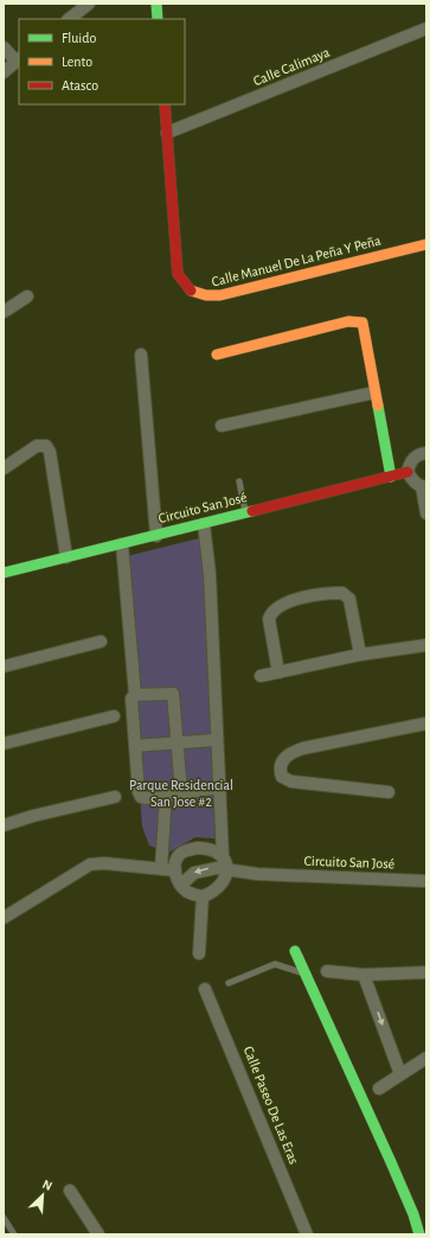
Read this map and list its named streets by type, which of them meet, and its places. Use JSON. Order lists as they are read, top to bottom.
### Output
{
  "streets": {
    "street": [
      "Calle Calimaya",
      "Calle Manuel De La Peña Y Peña",
      "Circuito San José",
      "Calle Paseo De Las Eras"
    ]
  },
  "crossings": [
    ["Calle Calimaya", "Calle Manuel De La Peña Y Peña"]
  ],
  "parks": ["Parque Residencial San Jose #2"],
  "legend": ["Fluido", "Lento", "Atasco"],
  "north": "top right"
}
